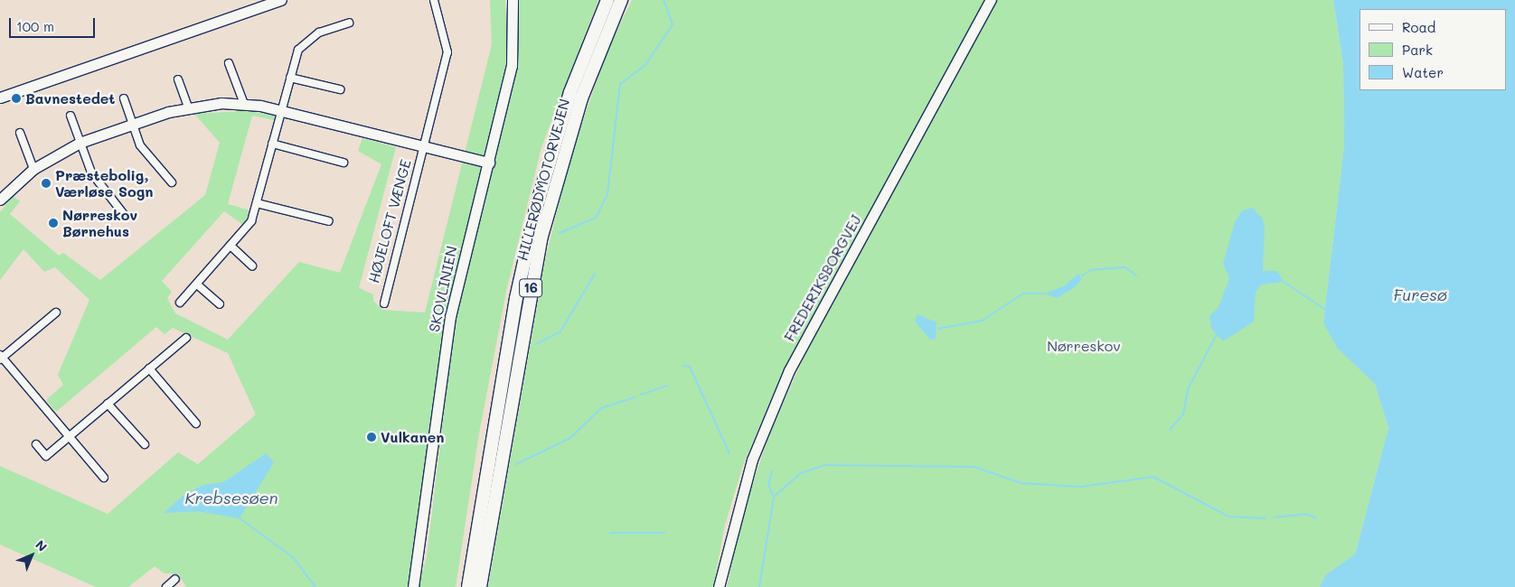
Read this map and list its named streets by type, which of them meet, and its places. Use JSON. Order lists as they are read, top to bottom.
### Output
{
  "streets": {
    "highway": ["HILLERØDMOTORVEJEN", "16"],
    "street": ["HØJELOFT VÆNGE", "FREDERIKSBORGVEJ", "SKOVLINIEN"]
  },
  "crossings": [
    ["HØJELOFT VÆNGE", "SKOVLINIEN"]
  ],
  "water": ["Furesø", "Krebsesøen"],
  "parks": ["Nørreskov"],
  "places": [
    "Bavnestedet",
    "Præstebolig, Værløse Sogn",
    "Nørreskov Børnehus",
    "Vulkanen"
  ],
  "legend": ["Road", "Park", "Water"],
  "scale_bar": "100 m",
  "north": "top right"
}
